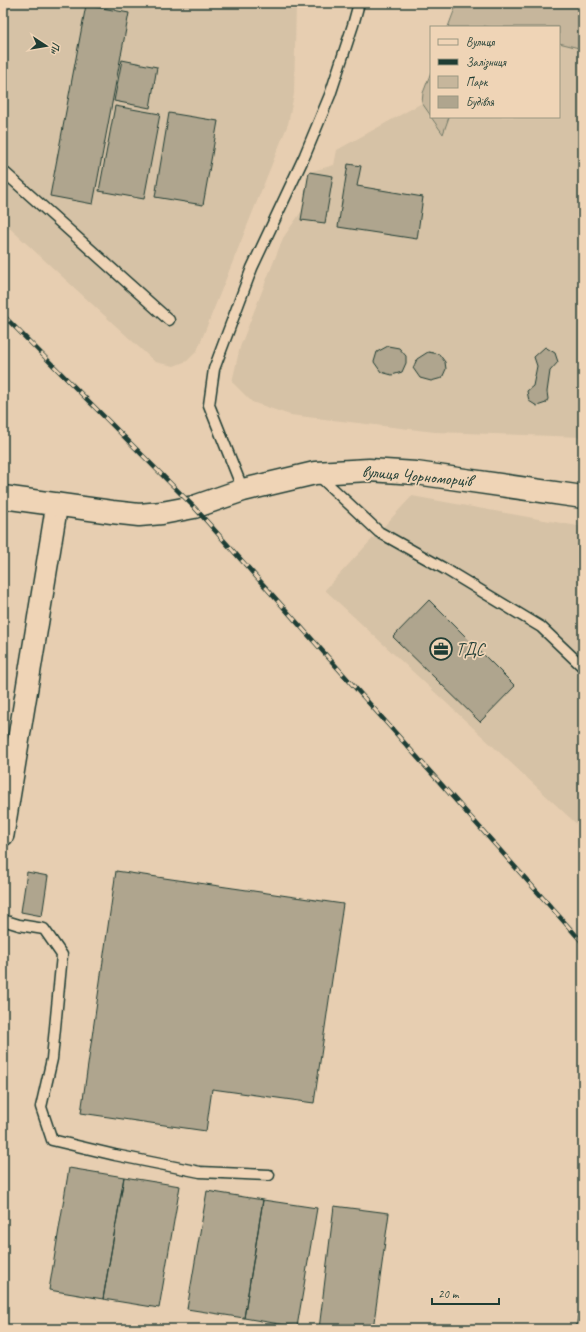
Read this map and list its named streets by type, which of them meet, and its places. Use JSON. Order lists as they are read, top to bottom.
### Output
{
  "streets": {
    "street": ["вулиця Чорноморців"]
  },
  "places": {
    "office": ["ТДС"]
  },
  "legend": [
    "Вулиця",
    "Залізниця",
    "Парк",
    "Будівля"
  ],
  "scale_bar": "20 m",
  "north": "right"
}
